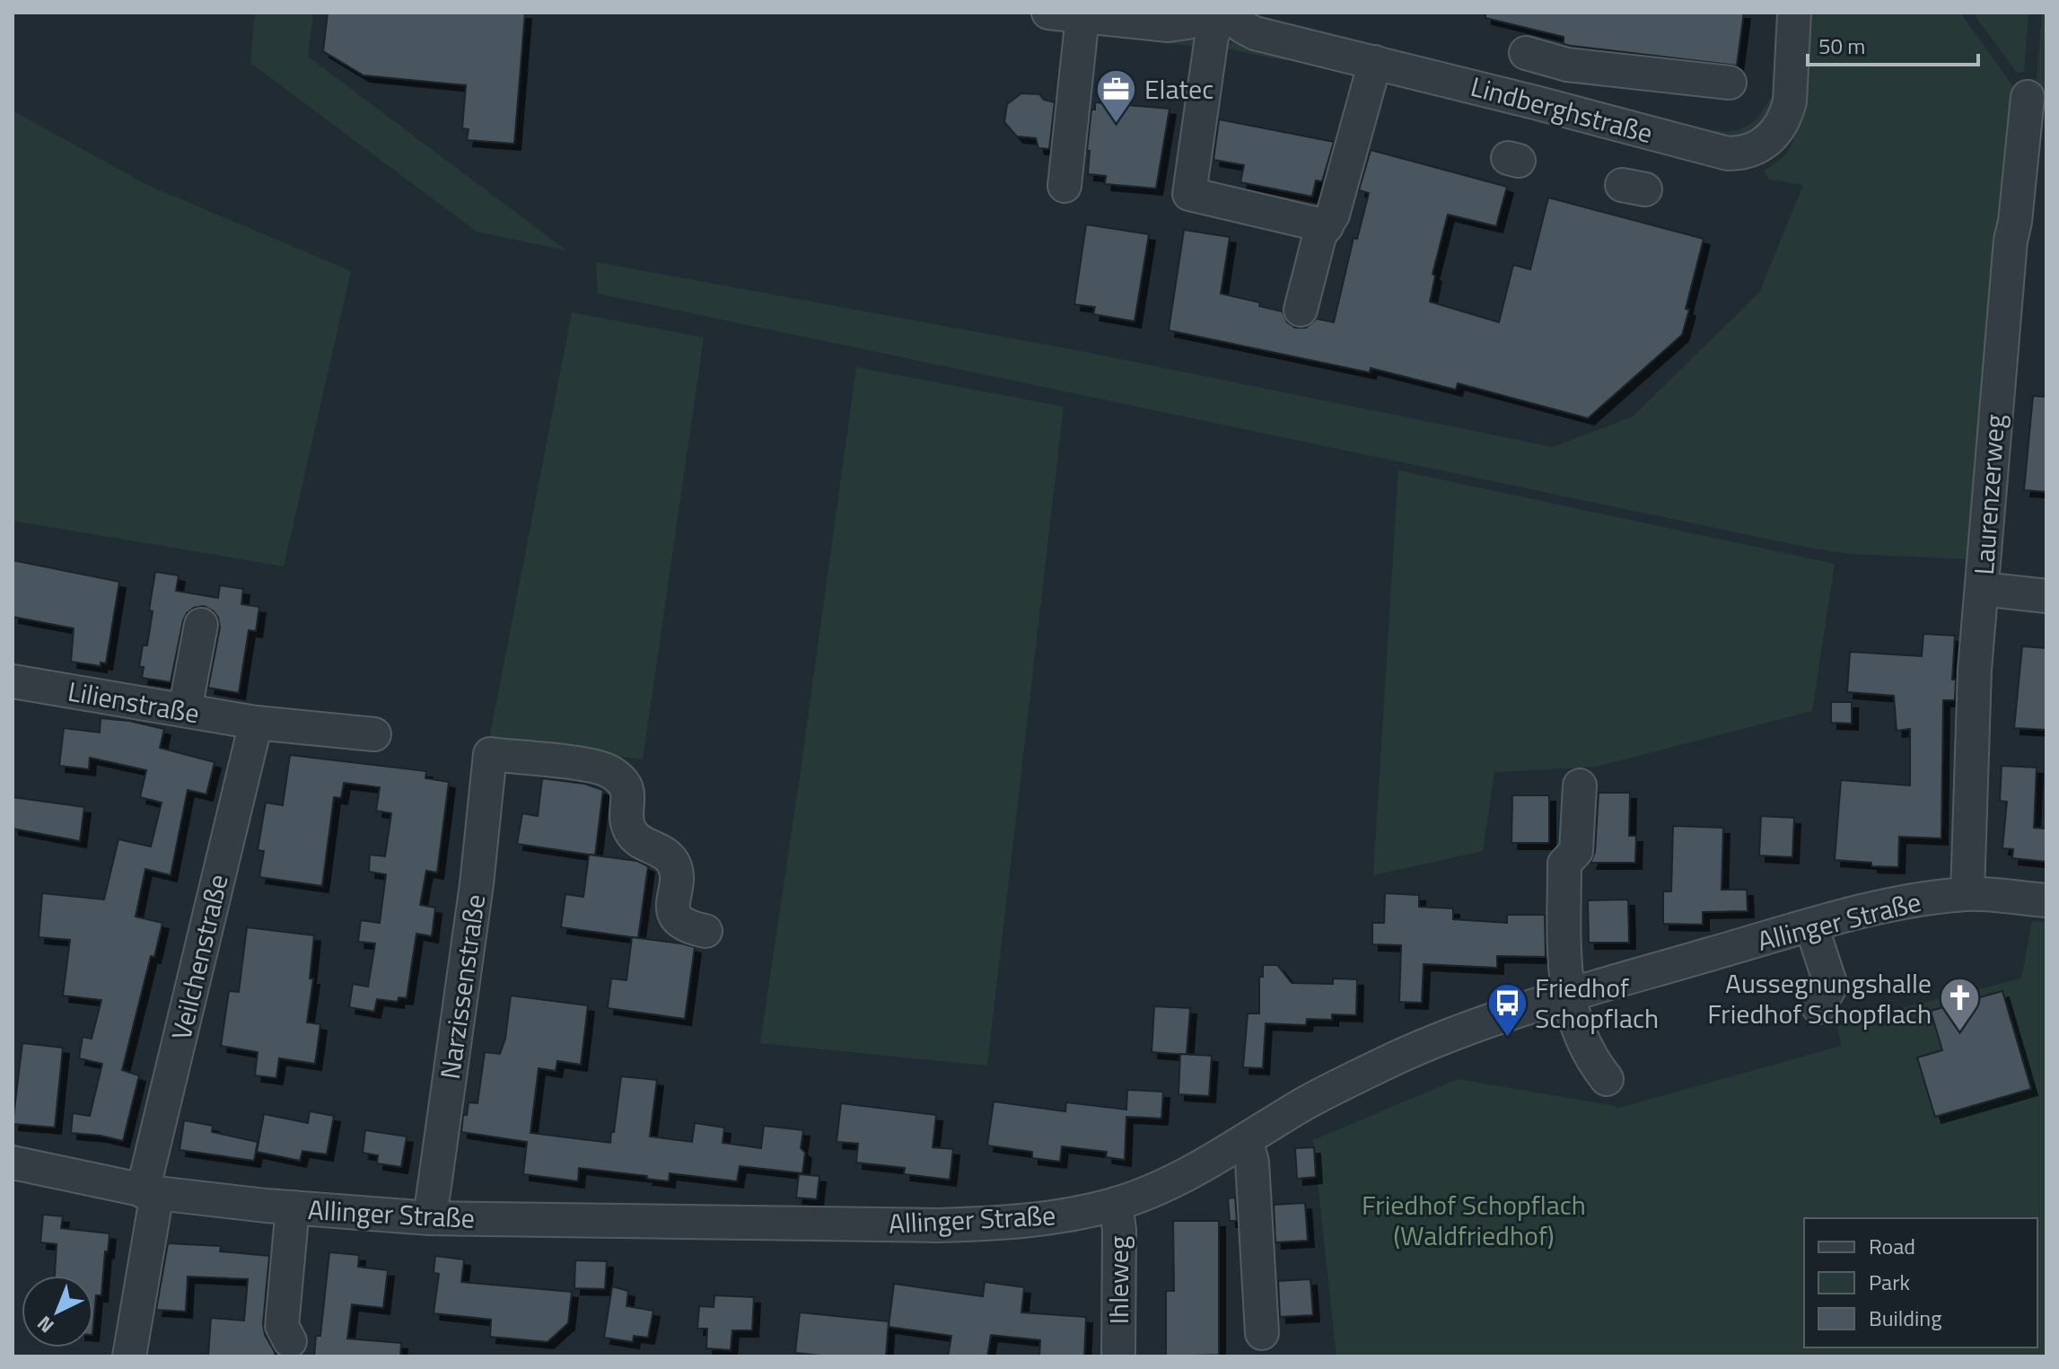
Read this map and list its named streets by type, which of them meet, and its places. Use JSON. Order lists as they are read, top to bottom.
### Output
{
  "streets": {
    "street": [
      "Lindberghstraße",
      "Laurenzerweg",
      "Lilienstraße",
      "Allinger Straße",
      "Veilchenstraße",
      "Narzissenstraße",
      "Ihleweg"
    ]
  },
  "crossings": [
    ["Laurenzerweg", "Allinger Straße"],
    ["Lilienstraße", "Veilchenstraße"],
    ["Allinger Straße", "Veilchenstraße"],
    ["Allinger Straße", "Narzissenstraße"],
    ["Allinger Straße", "Ihleweg"]
  ],
  "parks": ["Friedhof Schopflach (Waldfriedhof)"],
  "places": {
    "office": ["Elatec"],
    "church": ["Aussegnungshalle Friedhof Schopflach"],
    "bus stop": ["Friedhof Schopflach"]
  },
  "legend": ["Road", "Park", "Building"],
  "scale_bar": "50 m",
  "north": "bottom left"
}
